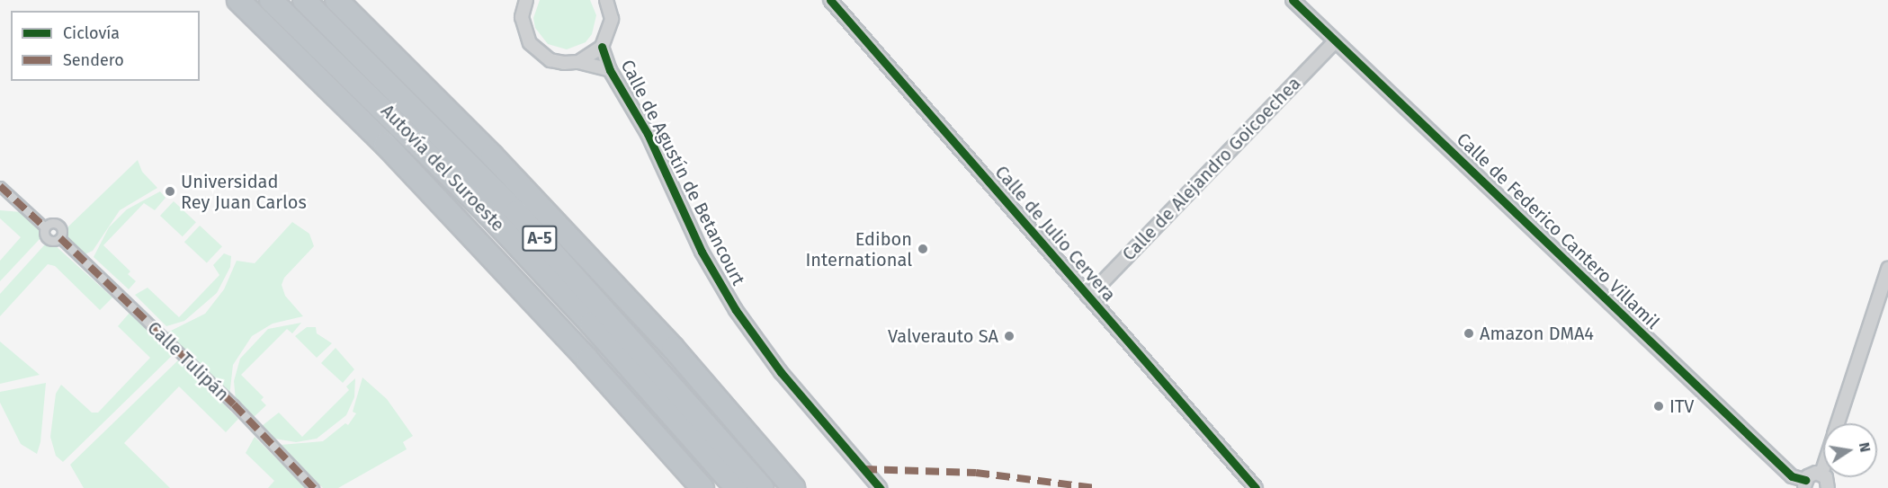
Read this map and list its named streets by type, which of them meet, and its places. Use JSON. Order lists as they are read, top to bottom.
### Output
{
  "streets": {
    "highway": ["Autovía del Suroeste", "A-5"],
    "street": [
      "Calle de Alejandro Goicoechea",
      "Calle de Agustín de Betancourt",
      "Calle de Federico Cantero Villamil",
      "Calle de Julio Cervera",
      "Calle Tulipán"
    ]
  },
  "crossings": [
    ["Calle de Alejandro Goicoechea", "Calle de Federico Cantero Villamil"],
    ["Calle de Alejandro Goicoechea", "Calle de Julio Cervera"]
  ],
  "places": [
    "Universidad Rey Juan Carlos",
    "Edibon International",
    "Amazon DMA4",
    "Valverauto SA",
    "ITV"
  ],
  "legend": ["Ciclovía", "Sendero"],
  "north": "right"
}
